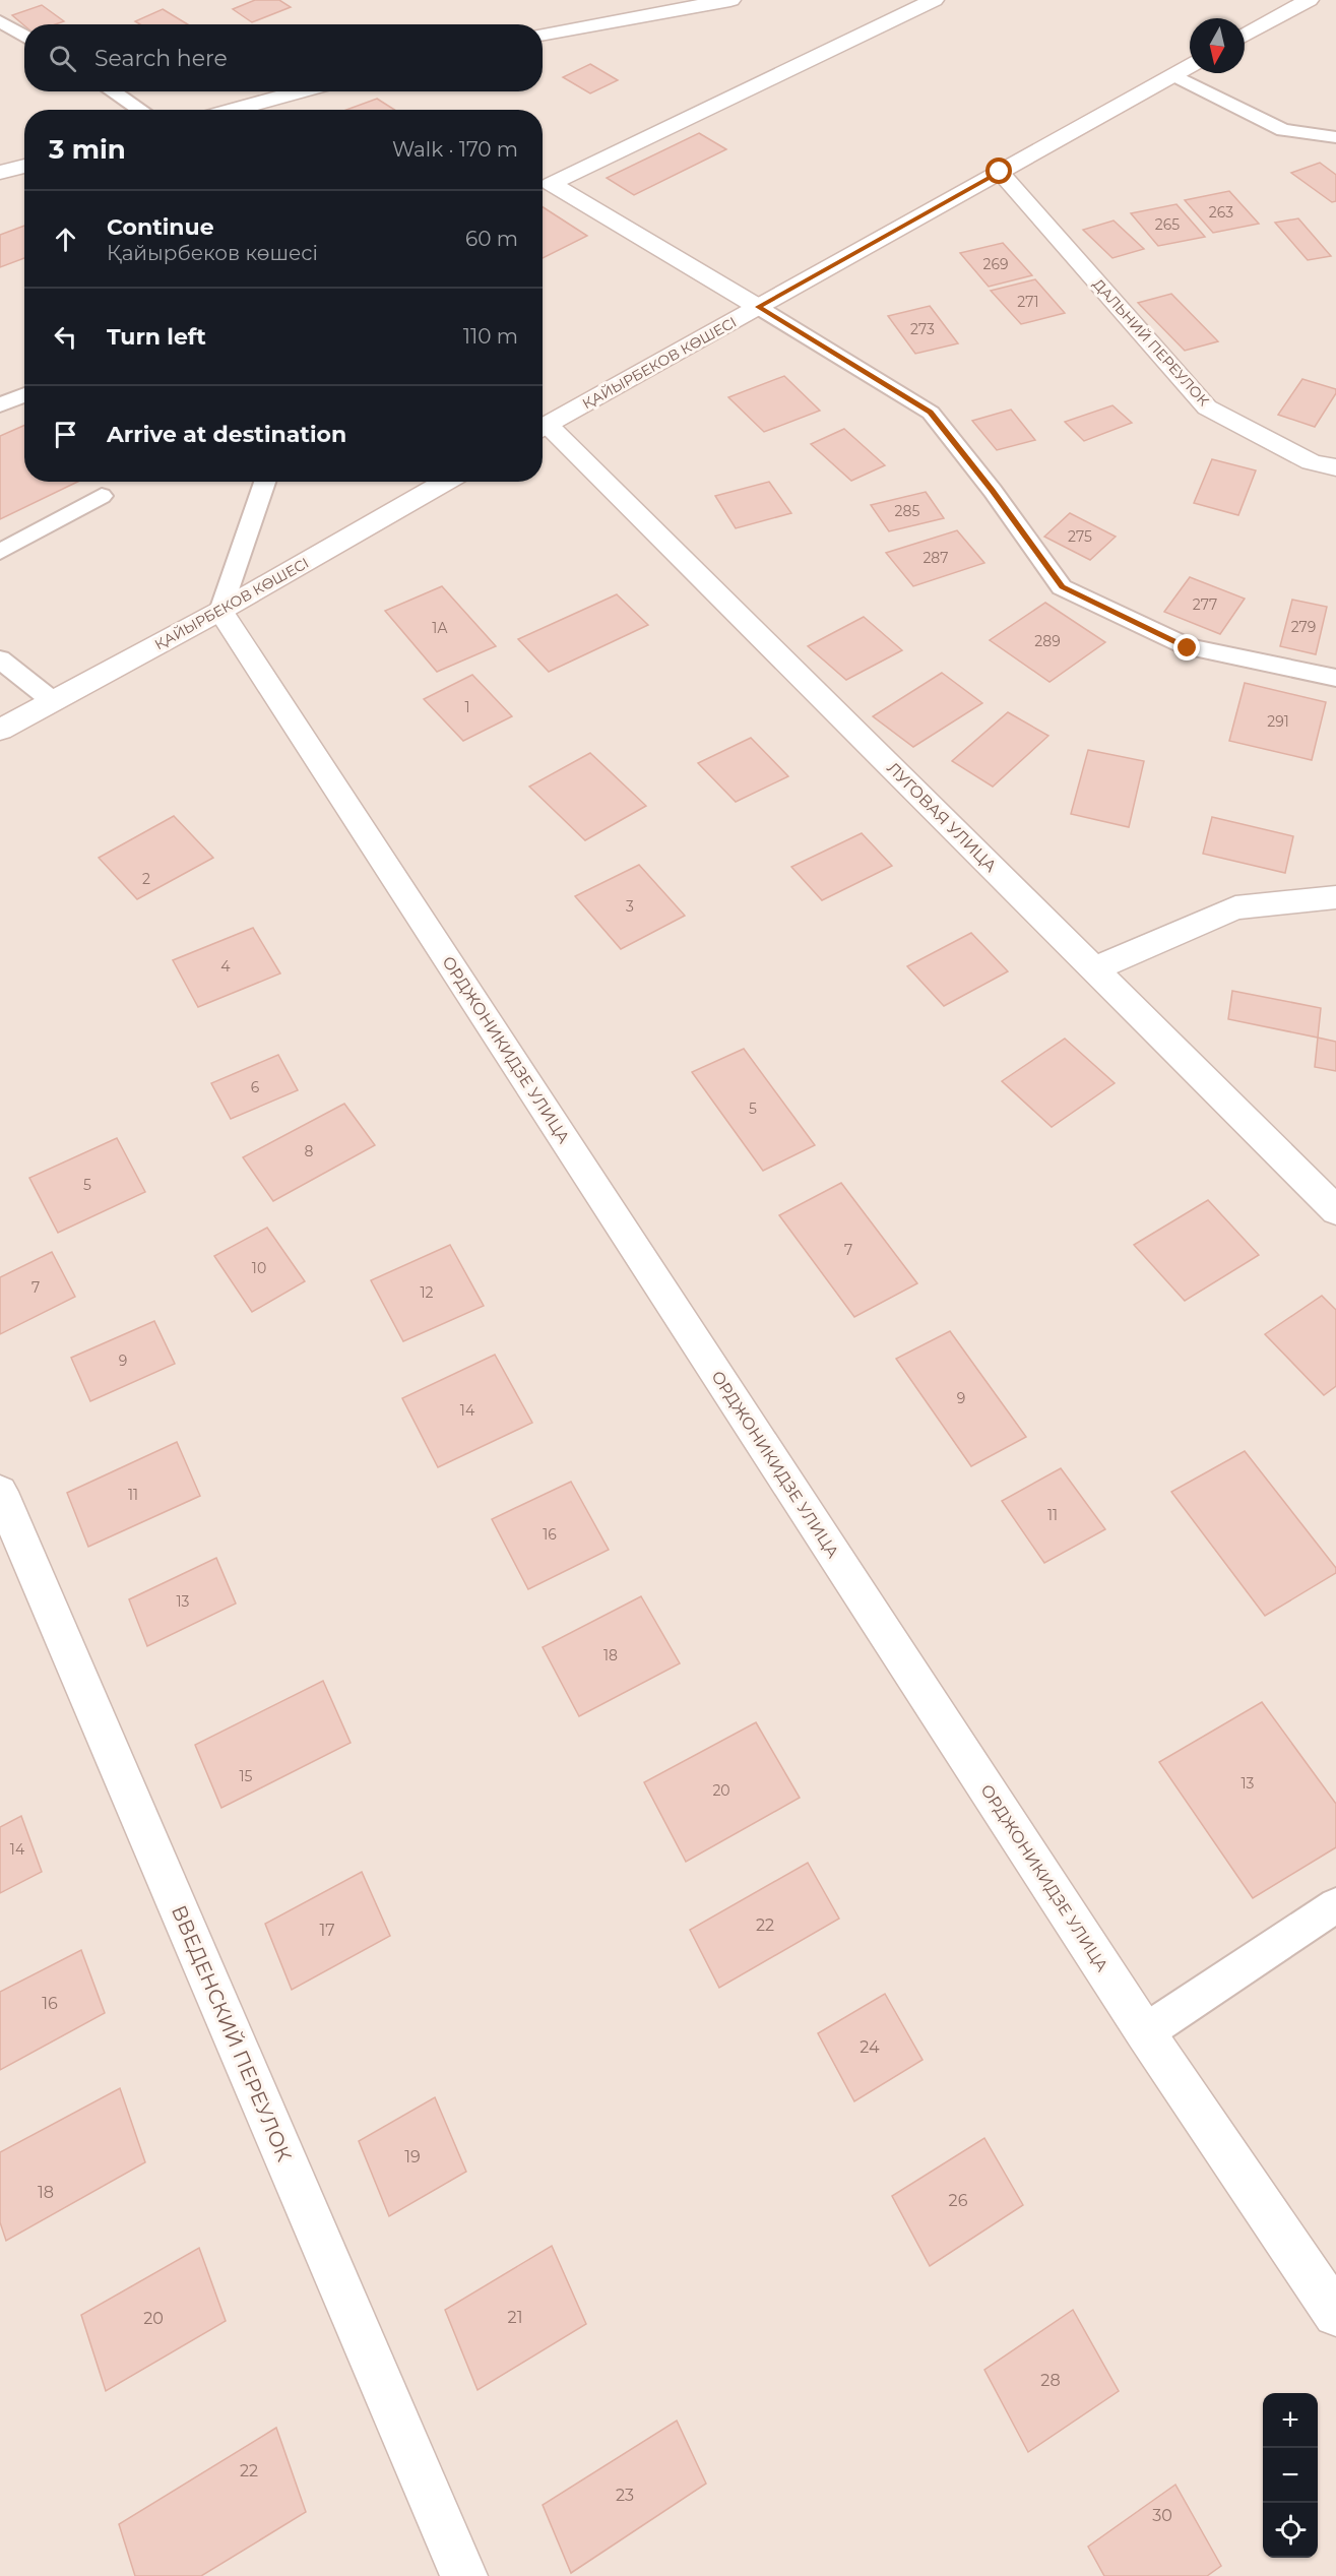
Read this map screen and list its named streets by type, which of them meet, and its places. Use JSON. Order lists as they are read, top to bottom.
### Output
{
  "streets": {
    "street": [
      "ДАЛЬНИЙ ПЕРЕУЛОК",
      "ҚАЙЫРБЕКОВ КӨШЕСІ",
      "ЛУГОВАЯ УЛИЦА",
      "ОРДЖОНИКИДЗЕ УЛИЦА",
      "ВВЕДЕНСКИЙ ПЕРЕУЛОК"
    ]
  },
  "crossings": [
    ["ДАЛЬНИЙ ПЕРЕУЛОК", "ҚАЙЫРБЕКОВ КӨШЕСІ"],
    ["ҚАЙЫРБЕКОВ КӨШЕСІ", "ОРДЖОНИКИДЗЕ УЛИЦА"]
  ],
  "house_numbers": [
    "263",
    "265",
    "269",
    "271",
    "273",
    "285",
    "275",
    "287",
    "277",
    "279",
    "1А",
    "289",
    "1",
    "291",
    "2",
    "3",
    "4",
    "6",
    "5",
    "8",
    "5",
    "7",
    "10",
    "7",
    "12",
    "9",
    "9",
    "14",
    "11",
    "11",
    "16",
    "13",
    "18",
    "15",
    "13",
    "20",
    "14",
    "22",
    "17",
    "16",
    "24",
    "19",
    "18",
    "26",
    "21",
    "20",
    "28",
    "22",
    "23",
    "30"
  ],
  "north": "bottom",
  "page": {
    "search": "Search here",
    "heading": ["3 min", "Walk · 170 m"],
    "list": [
      ["Continue", "Қайырбеков көшесі", "60 m"],
      ["Turn left", "110 m"],
      "Arrive at destination"
    ],
    "map_buttons": ["+", "−"]
  }
}
